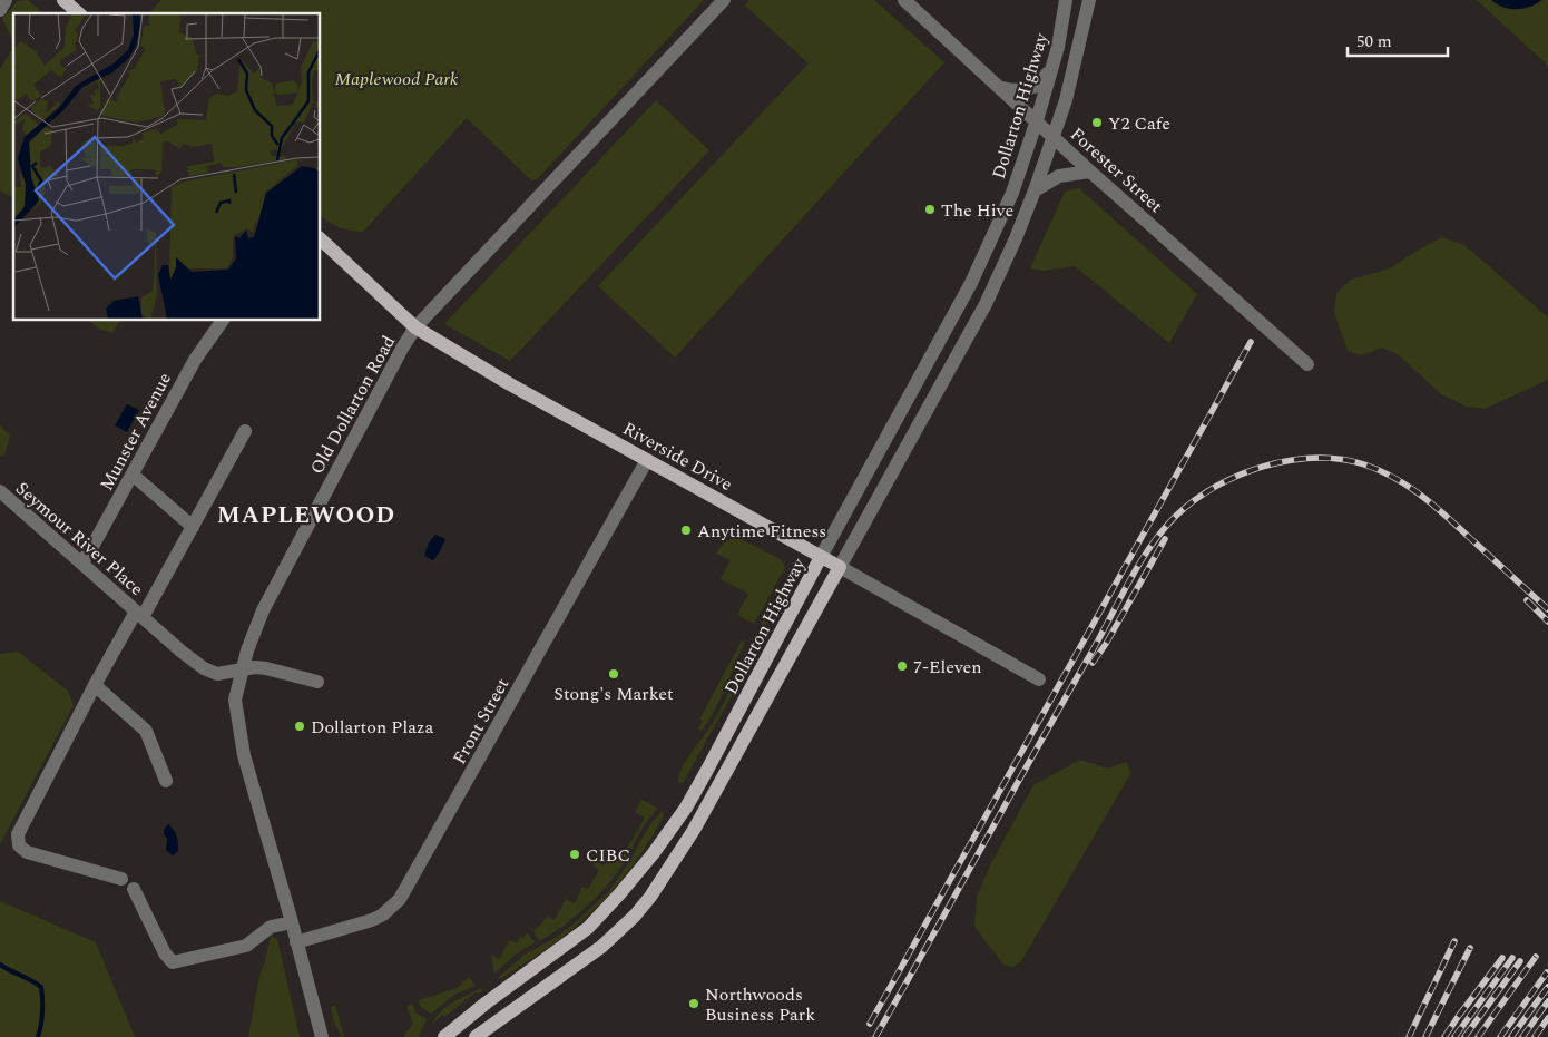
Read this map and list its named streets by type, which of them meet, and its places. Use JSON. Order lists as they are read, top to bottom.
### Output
{
  "streets": {
    "main road": ["Dollarton Highway", "Riverside Drive"],
    "street": [
      "Forester Street",
      "Old Dollarton Road",
      "Munster Avenue",
      "Seymour River Place",
      "Front Street"
    ]
  },
  "crossings": [
    ["Dollarton Highway", "Forester Street"],
    ["Dollarton Highway", "Riverside Drive"],
    ["Old Dollarton Road", "Riverside Drive"],
    ["Old Dollarton Road", "Seymour River Place"],
    ["Old Dollarton Road", "Front Street"],
    ["Munster Avenue", "Seymour River Place"],
    ["Riverside Drive", "Front Street"]
  ],
  "districts": ["MAPLEWOOD"],
  "parks": ["Maplewood Park"],
  "places": [
    "Y2 Cafe",
    "The Hive",
    "Anytime Fitness",
    "7-Eleven",
    "Stong's Market",
    "Dollarton Plaza",
    "CIBC",
    "Northwoods Business Park"
  ],
  "scale_bar": "50 m"
}
